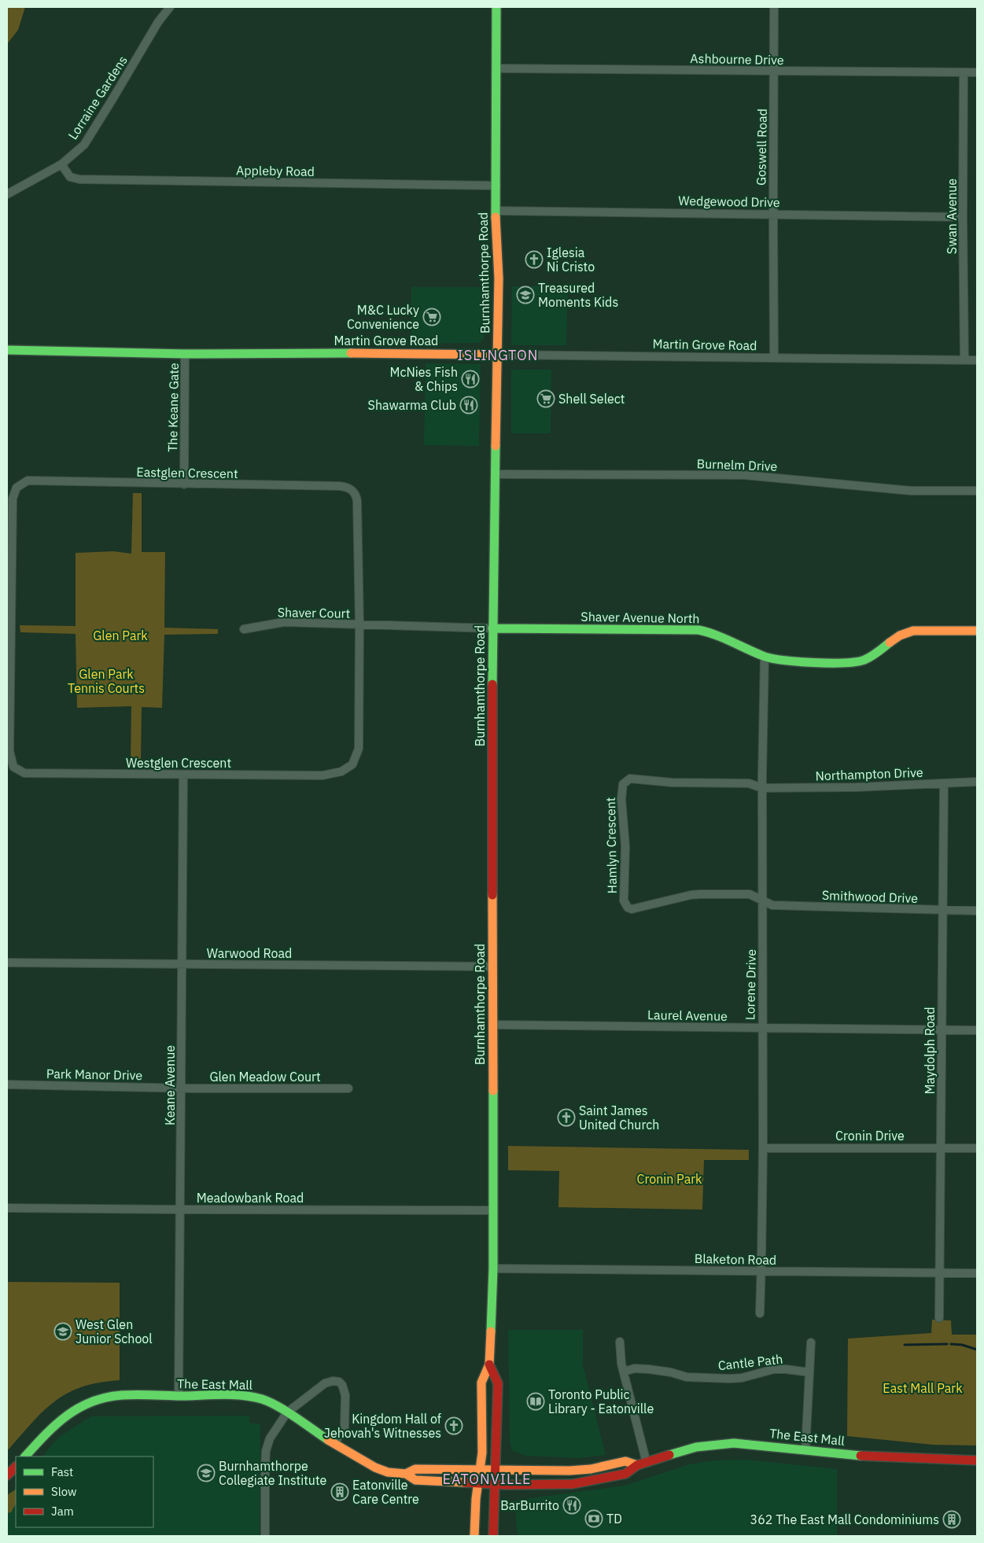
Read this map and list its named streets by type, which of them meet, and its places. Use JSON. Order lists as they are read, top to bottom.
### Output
{
  "streets": {
    "main road": [
      "Burnhamthorpe Road",
      "Martin Grove Road",
      "Shaver Avenue North",
      "The East Mall"
    ],
    "street": [
      "Ashbourne Drive",
      "Lorraine Gardens",
      "Goswell Road",
      "Appleby Road",
      "Wedgewood Drive",
      "Swan Avenue",
      "The Keane Gate",
      "Burnelm Drive",
      "Eastglen Crescent",
      "Shaver Court",
      "Westglen Crescent",
      "Northampton Drive",
      "Hamlyn Crescent",
      "Smithwood Drive",
      "Warwood Road",
      "Lorene Drive",
      "Laurel Avenue",
      "Maydolph Road",
      "Park Manor Drive",
      "Glen Meadow Court",
      "Keane Avenue",
      "Cronin Drive",
      "Meadowbank Road",
      "Blaketon Road",
      "Cantle Path"
    ]
  },
  "crossings": [
    ["Ashbourne Drive", "Goswell Road"],
    ["Ashbourne Drive", "Swan Avenue"],
    ["Ashbourne Drive", "Burnhamthorpe Road"],
    ["Lorraine Gardens", "Appleby Road"],
    ["Goswell Road", "Wedgewood Drive"],
    ["Goswell Road", "Martin Grove Road"],
    ["Appleby Road", "Burnhamthorpe Road"],
    ["Wedgewood Drive", "Swan Avenue"],
    ["Wedgewood Drive", "Burnhamthorpe Road"],
    ["Swan Avenue", "Martin Grove Road"],
    ["Burnhamthorpe Road", "Martin Grove Road"],
    ["Burnhamthorpe Road", "Burnelm Drive"],
    ["Burnhamthorpe Road", "Shaver Avenue North"],
    ["Burnhamthorpe Road", "Warwood Road"],
    ["Burnhamthorpe Road", "Laurel Avenue"],
    ["Burnhamthorpe Road", "Meadowbank Road"],
    ["Burnhamthorpe Road", "Blaketon Road"],
    ["Burnhamthorpe Road", "The East Mall"],
    ["Martin Grove Road", "The Keane Gate"],
    ["The Keane Gate", "Eastglen Crescent"],
    ["Eastglen Crescent", "Shaver Court"],
    ["Eastglen Crescent", "Shaver Avenue North"],
    ["Eastglen Crescent", "Westglen Crescent"],
    ["Shaver Court", "Shaver Avenue North"],
    ["Shaver Court", "Westglen Crescent"],
    ["Shaver Avenue North", "Westglen Crescent"],
    ["Shaver Avenue North", "Lorene Drive"],
    ["Westglen Crescent", "Keane Avenue"],
    ["Northampton Drive", "Hamlyn Crescent"],
    ["Northampton Drive", "Lorene Drive"],
    ["Northampton Drive", "Maydolph Road"],
    ["Hamlyn Crescent", "Smithwood Drive"],
    ["Hamlyn Crescent", "Lorene Drive"],
    ["Smithwood Drive", "Lorene Drive"],
    ["Smithwood Drive", "Maydolph Road"],
    ["Warwood Road", "Keane Avenue"],
    ["Lorene Drive", "Laurel Avenue"],
    ["Lorene Drive", "Cronin Drive"],
    ["Lorene Drive", "Blaketon Road"],
    ["Laurel Avenue", "Maydolph Road"],
    ["Maydolph Road", "Cronin Drive"],
    ["Maydolph Road", "Blaketon Road"],
    ["Park Manor Drive", "Glen Meadow Court"],
    ["Park Manor Drive", "Keane Avenue"],
    ["Glen Meadow Court", "Keane Avenue"],
    ["Keane Avenue", "Meadowbank Road"],
    ["Keane Avenue", "The East Mall"]
  ],
  "districts": ["ISLINGTON", "EATONVILLE"],
  "parks": [
    "Glen Park",
    "Glen Park Tennis Courts",
    "Cronin Park",
    "East Mall Park"
  ],
  "places": {
    "church": ["Iglesia Ni Cristo", "Saint James United Church", "Kingdom Hall of Jehovah's Witnesses"],
    "school or university": ["Treasured Moments Kids", "West Glen Junior School", "Burnhamthorpe Collegiate Institute"],
    "supermarket": ["M&C Lucky Convenience", "Shell Select"],
    "restaurant": ["McNies Fish & Chips", "Shawarma Club", "BarBurrito"],
    "library": ["Toronto Public Library - Eatonville"],
    "building": ["Eatonville Care Centre", "362 The East Mall Condominiums"],
    "bank": ["TD"]
  },
  "legend": ["Fast", "Slow", "Jam"]
}
